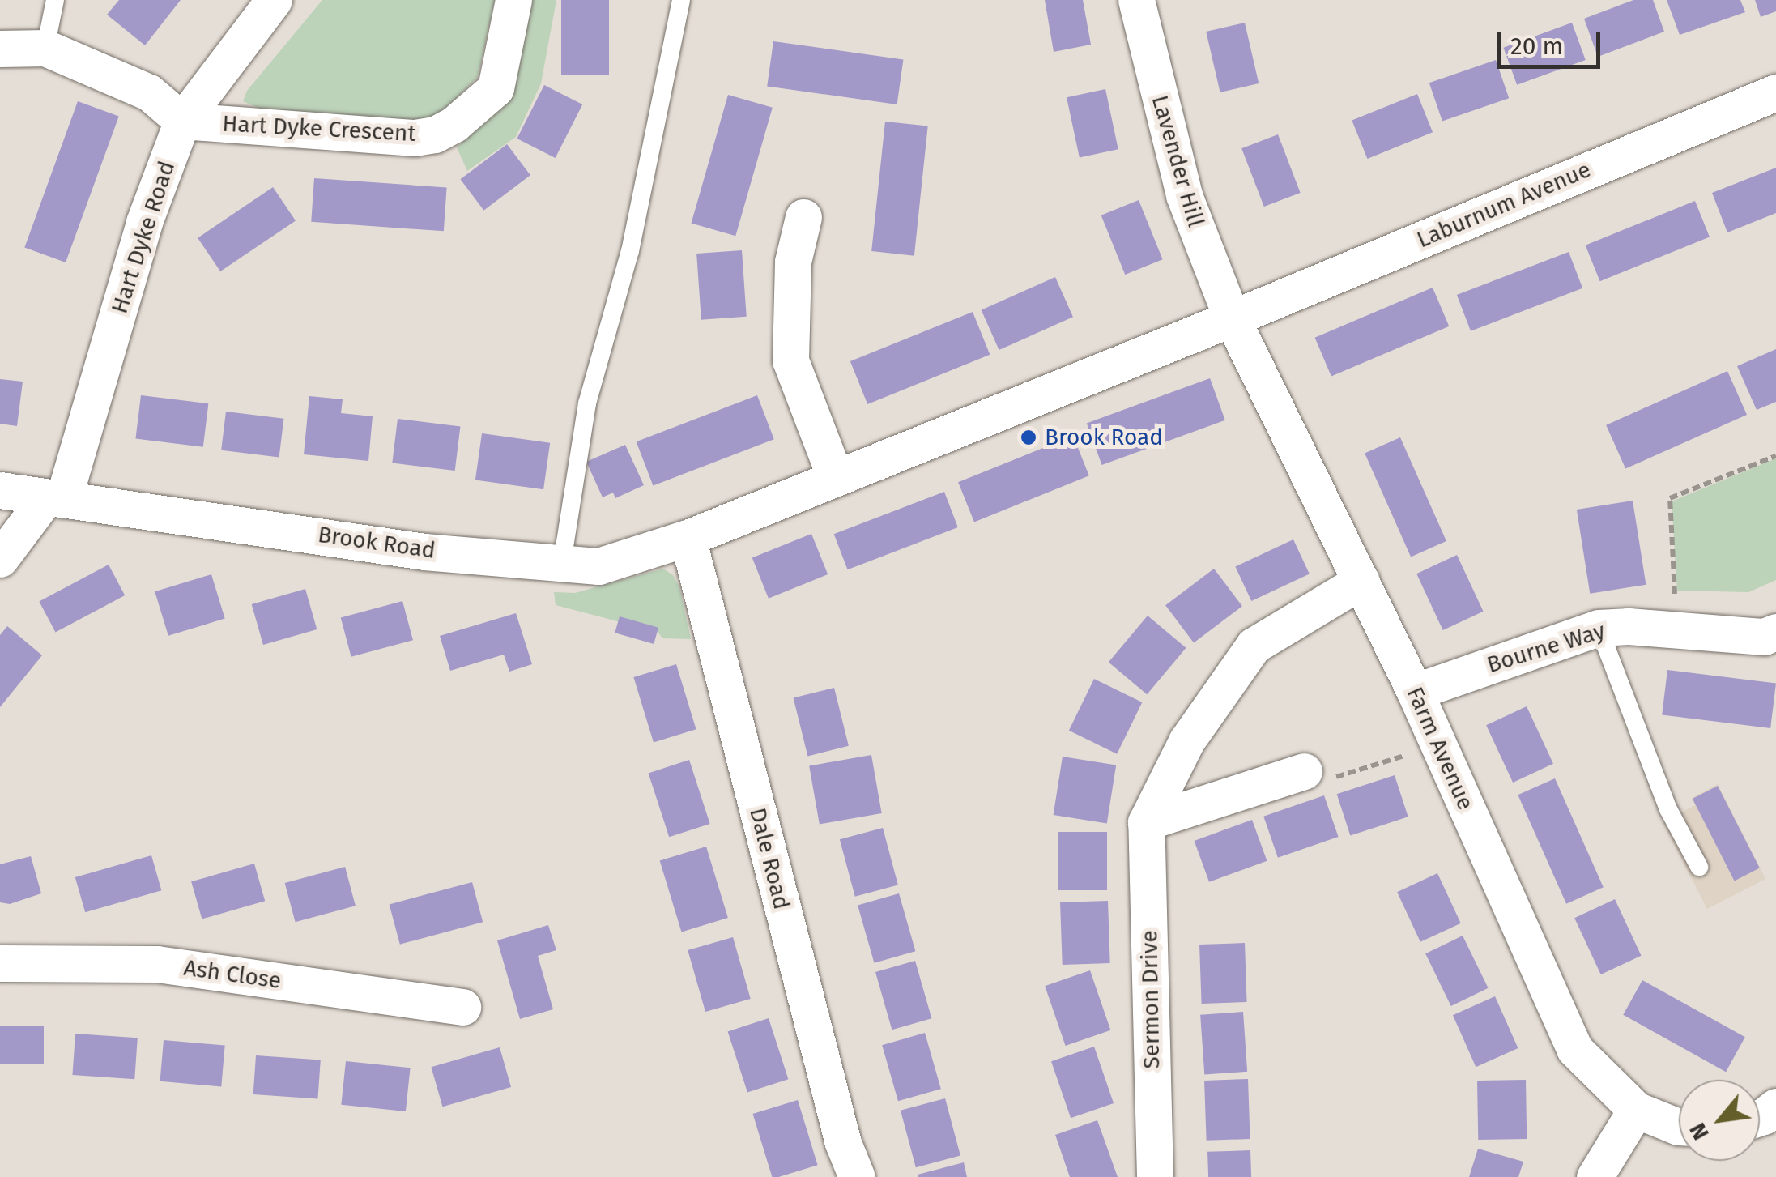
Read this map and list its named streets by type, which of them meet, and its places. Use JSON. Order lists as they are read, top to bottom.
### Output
{
  "streets": {
    "street": [
      "Hart Dyke Crescent",
      "Lavender Hill",
      "Laburnum Avenue",
      "Hart Dyke Road",
      "Brook Road",
      "Bourne Way",
      "Farm Avenue",
      "Dale Road",
      "Ash Close",
      "Sermon Drive"
    ]
  },
  "crossings": [
    ["Hart Dyke Crescent", "Hart Dyke Road"],
    ["Lavender Hill", "Laburnum Avenue"],
    ["Lavender Hill", "Brook Road"],
    ["Lavender Hill", "Farm Avenue"],
    ["Laburnum Avenue", "Brook Road"],
    ["Laburnum Avenue", "Farm Avenue"],
    ["Hart Dyke Road", "Brook Road"],
    ["Brook Road", "Farm Avenue"],
    ["Brook Road", "Dale Road"],
    ["Bourne Way", "Farm Avenue"],
    ["Farm Avenue", "Sermon Drive"]
  ],
  "places": ["Brook Road"],
  "scale_bar": "20 m",
  "north": "bottom left"
}
